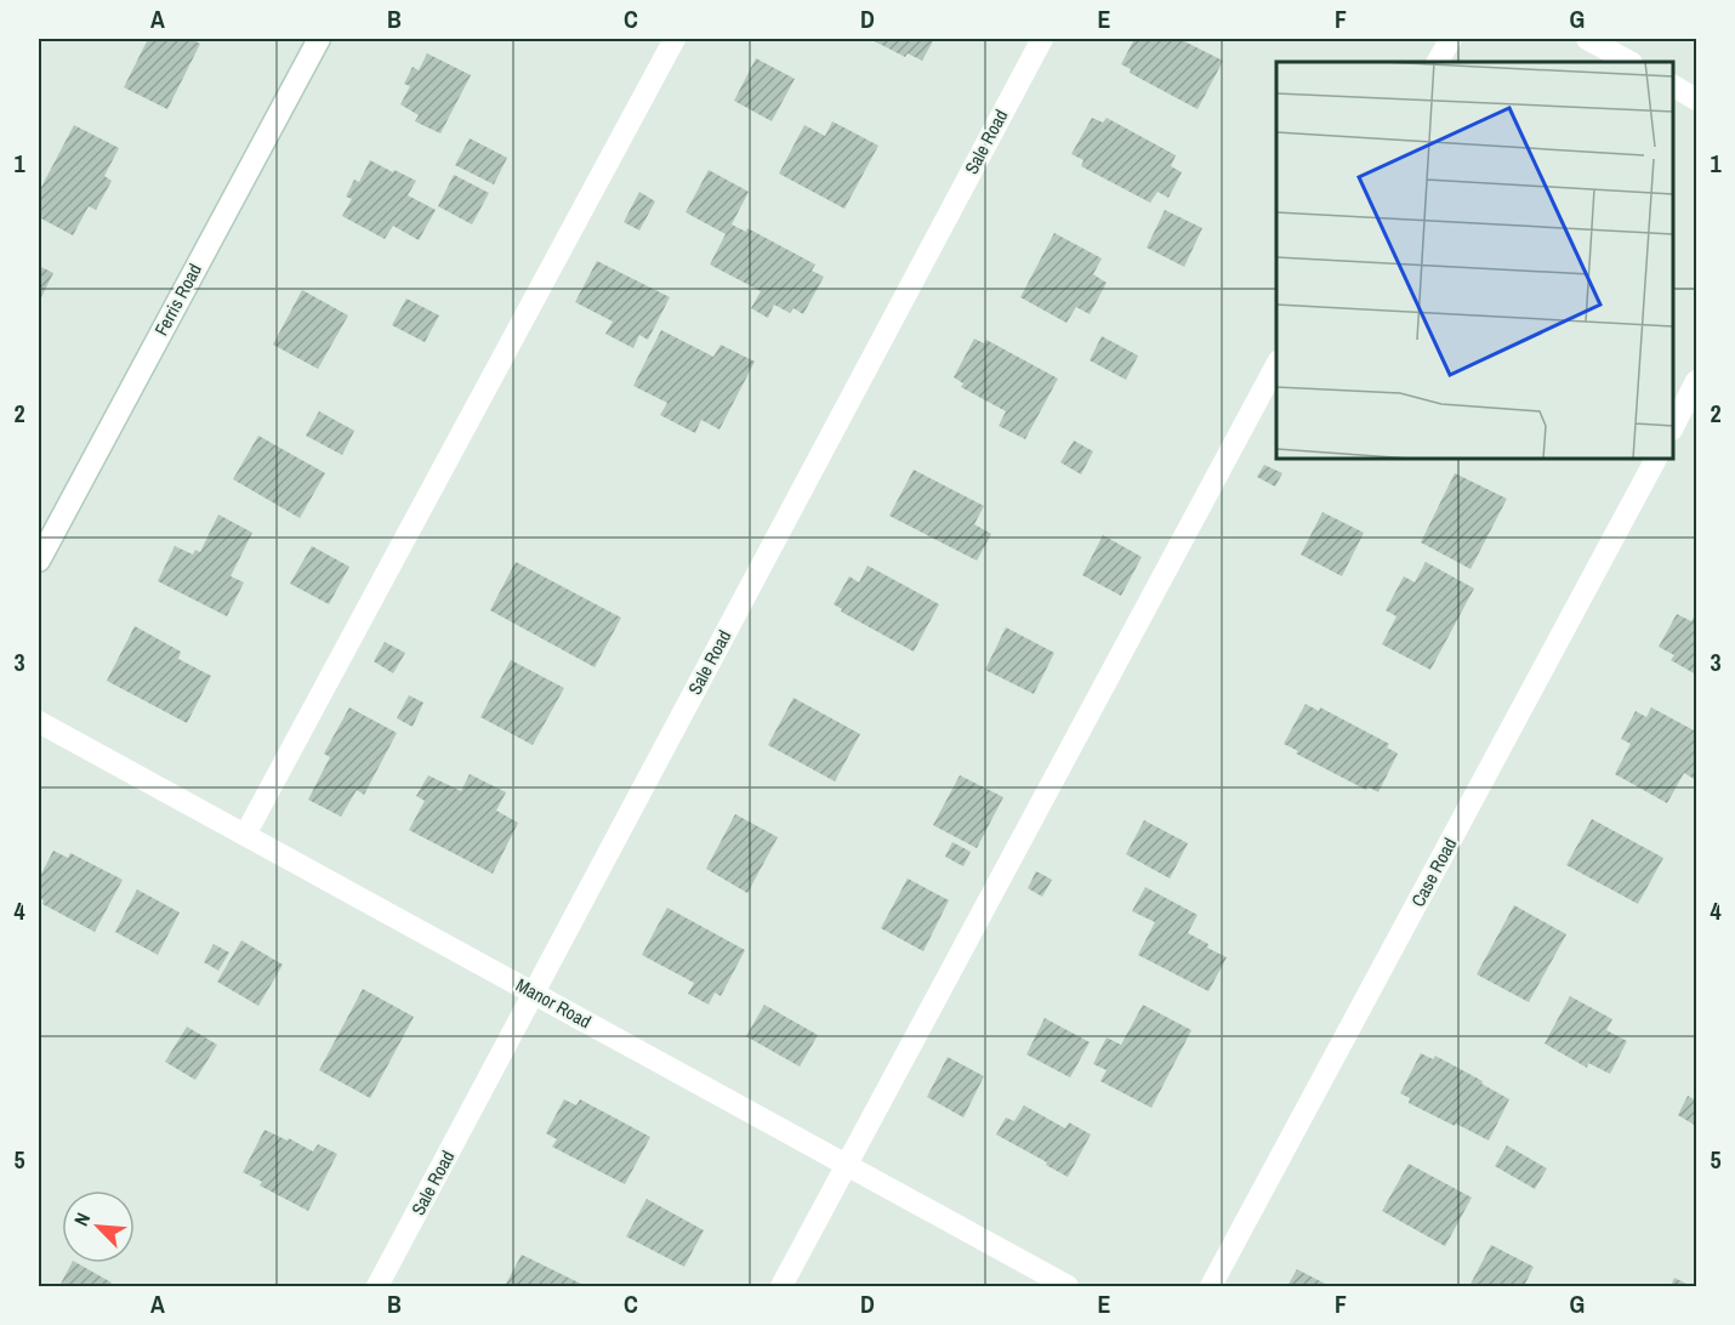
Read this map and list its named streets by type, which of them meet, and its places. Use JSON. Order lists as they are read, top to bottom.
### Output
{
  "streets": {
    "street": [
      "Sale Road",
      "Ferris Road",
      "Case Road",
      "Manor Road"
    ]
  },
  "crossings": [
    ["Sale Road", "Manor Road"]
  ],
  "north": "top left",
  "grid": {
    "columns": [
      "A",
      "B",
      "C",
      "D",
      "E",
      "F",
      "G"
    ],
    "rows": [
      "1",
      "2",
      "3",
      "4",
      "5"
    ]
  }
}
